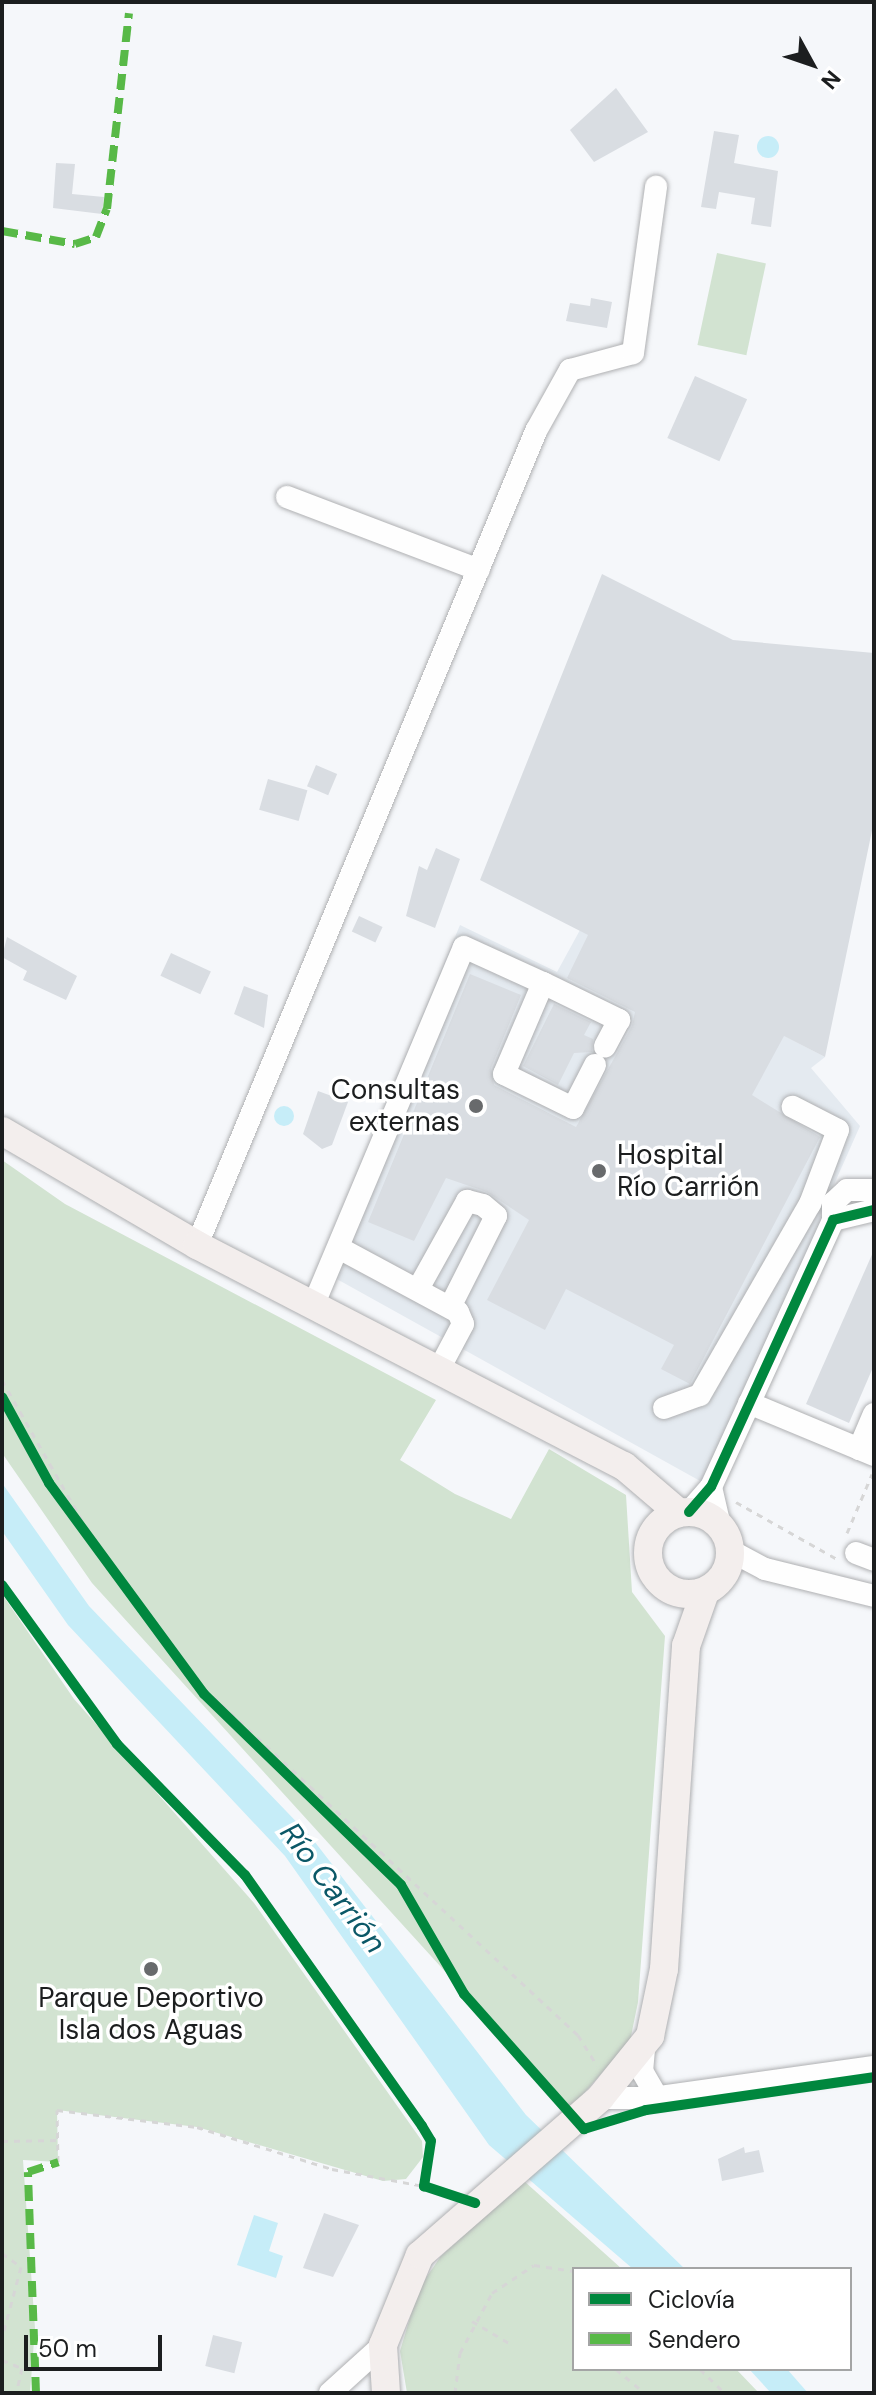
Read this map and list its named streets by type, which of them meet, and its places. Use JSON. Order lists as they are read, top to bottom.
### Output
{
  "water": ["Río Carrión"],
  "places": ["Consultas externas", "Hospital Río Carrión", "Parque Deportivo Isla dos Aguas"],
  "legend": ["Ciclovía", "Sendero"],
  "scale_bar": "50 m",
  "north": "bottom right"
}
